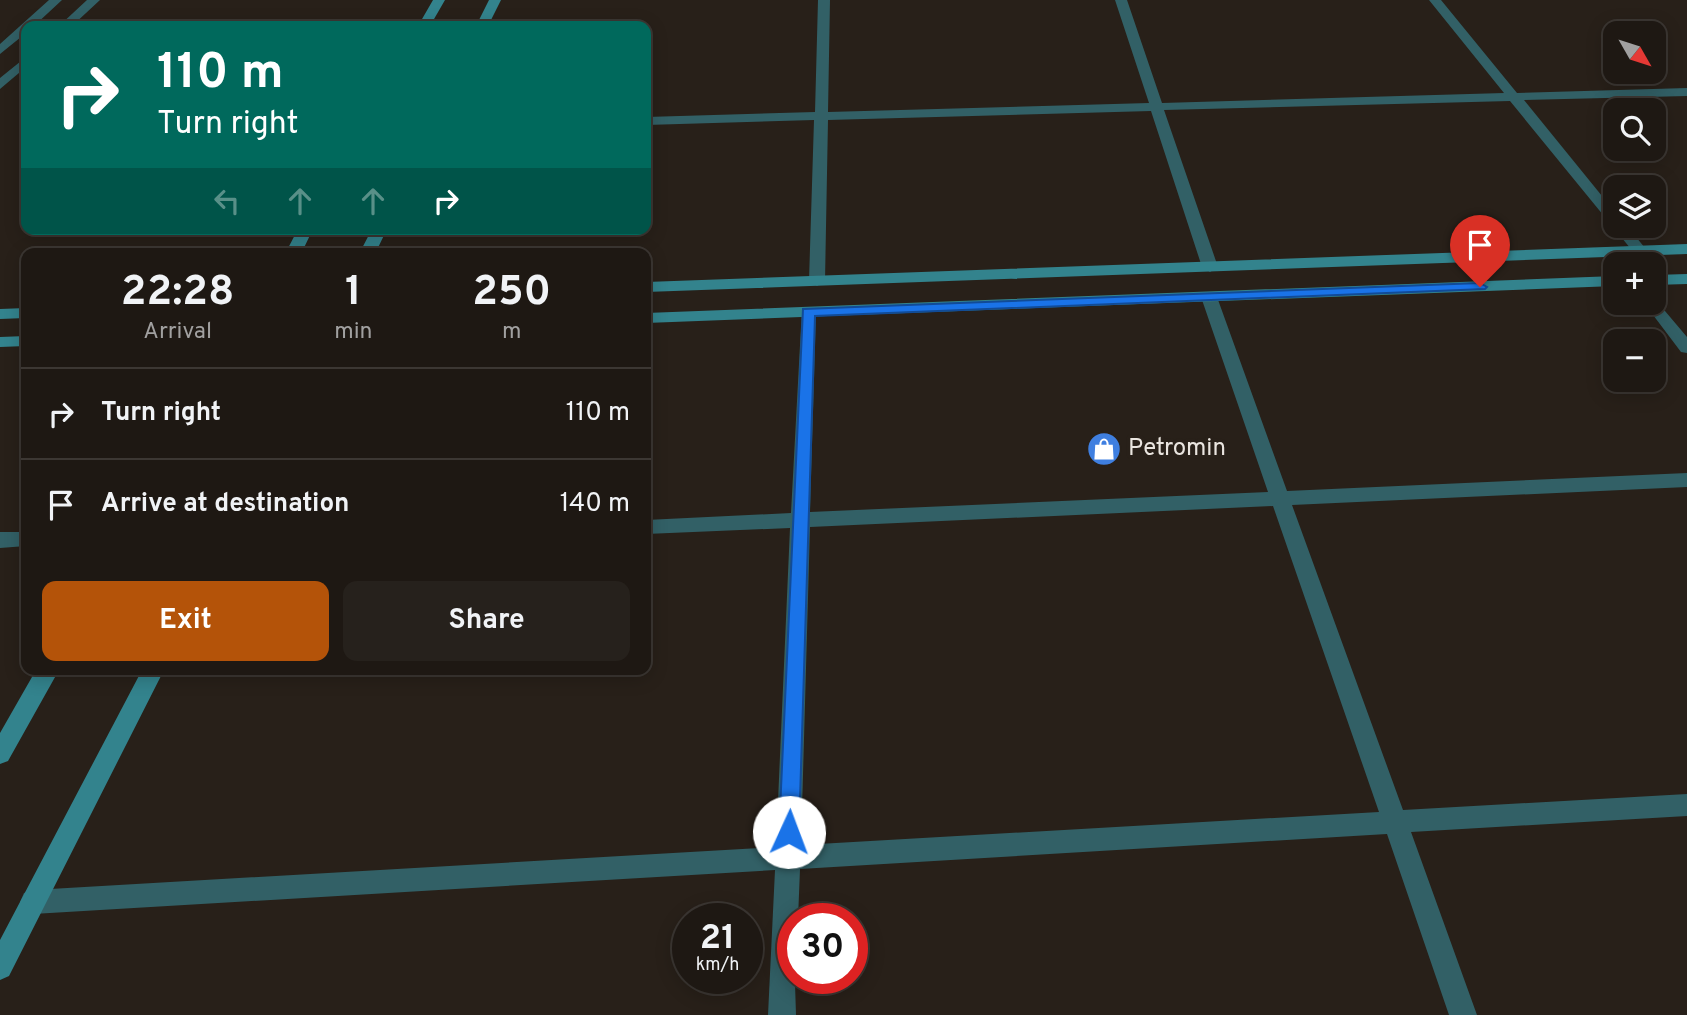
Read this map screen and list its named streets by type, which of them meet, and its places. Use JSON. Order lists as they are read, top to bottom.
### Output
{
  "places": {
    "shop": ["Petromin"]
  },
  "north": "bottom right",
  "page": {
    "map_buttons": ["+", "−"],
    "turn": ["110 m", "Turn right"],
    "eta": [
      "22:28",
      "Arrival",
      "1",
      "min",
      "250",
      "m"
    ],
    "list": [
      {
        "name": "Turn right",
        "value": "110 m"
      },
      {
        "name": "Arrive at destination",
        "value": "140 m"
      }
    ],
    "buttons": ["Exit", "Share"],
    "speed": "21 km/h",
    "limit": "30"
  }
}
